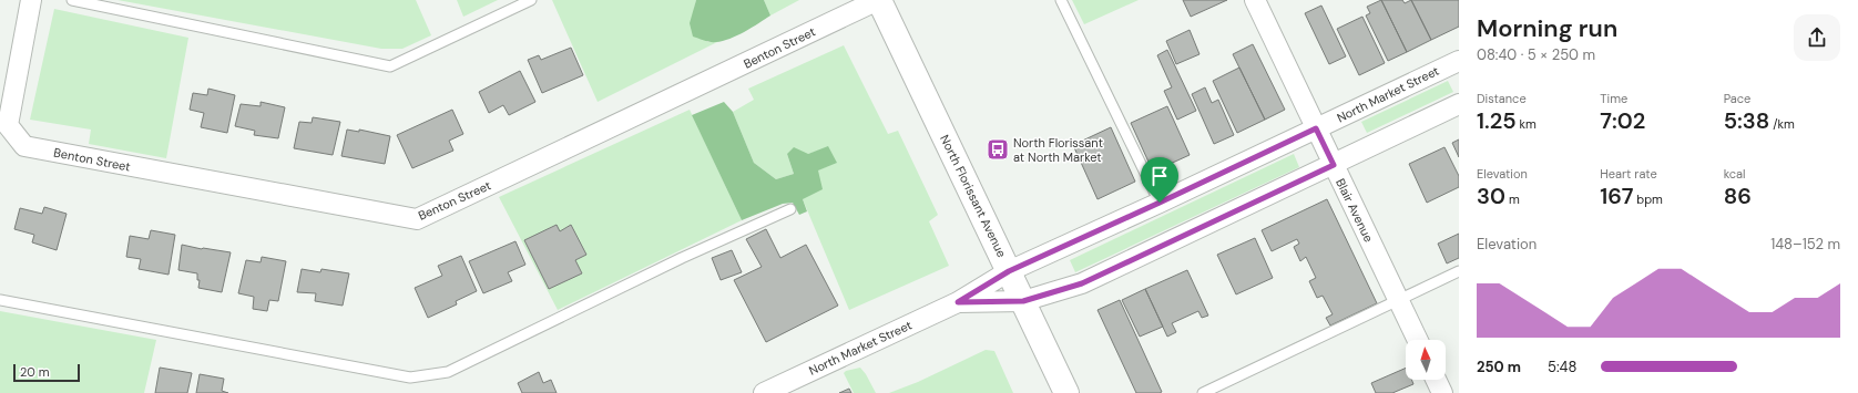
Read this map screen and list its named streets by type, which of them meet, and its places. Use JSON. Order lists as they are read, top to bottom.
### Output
{
  "streets": {
    "main road": ["North Florissant Avenue"],
    "street": ["Benton Street", "North Market Street", "Blair Avenue"]
  },
  "crossings": [
    ["Benton Street", "North Florissant Avenue"],
    ["North Market Street", "North Florissant Avenue"],
    ["North Market Street", "Blair Avenue"]
  ],
  "places": {
    "bus stop": ["North Florissant at North Market"]
  },
  "scale_bar": "20 m",
  "north": "top",
  "page": {
    "heading": ["Morning run", "08:40 · 5 × 250 m"],
    "stats": [
      ["Distance", "1.25 km"],
      ["Time", "7:02"],
      ["Pace", "5:38 /km"],
      ["Elevation", "30 m"],
      ["Heart rate", "167 bpm"],
      ["kcal", "86"]
    ],
    "chart": ["Elevation", "148–152 m"],
    "list": [
      {
        "name": "250 m",
        "note": "5:48"
      }
    ],
    "scale": "20 m"
  }
}
